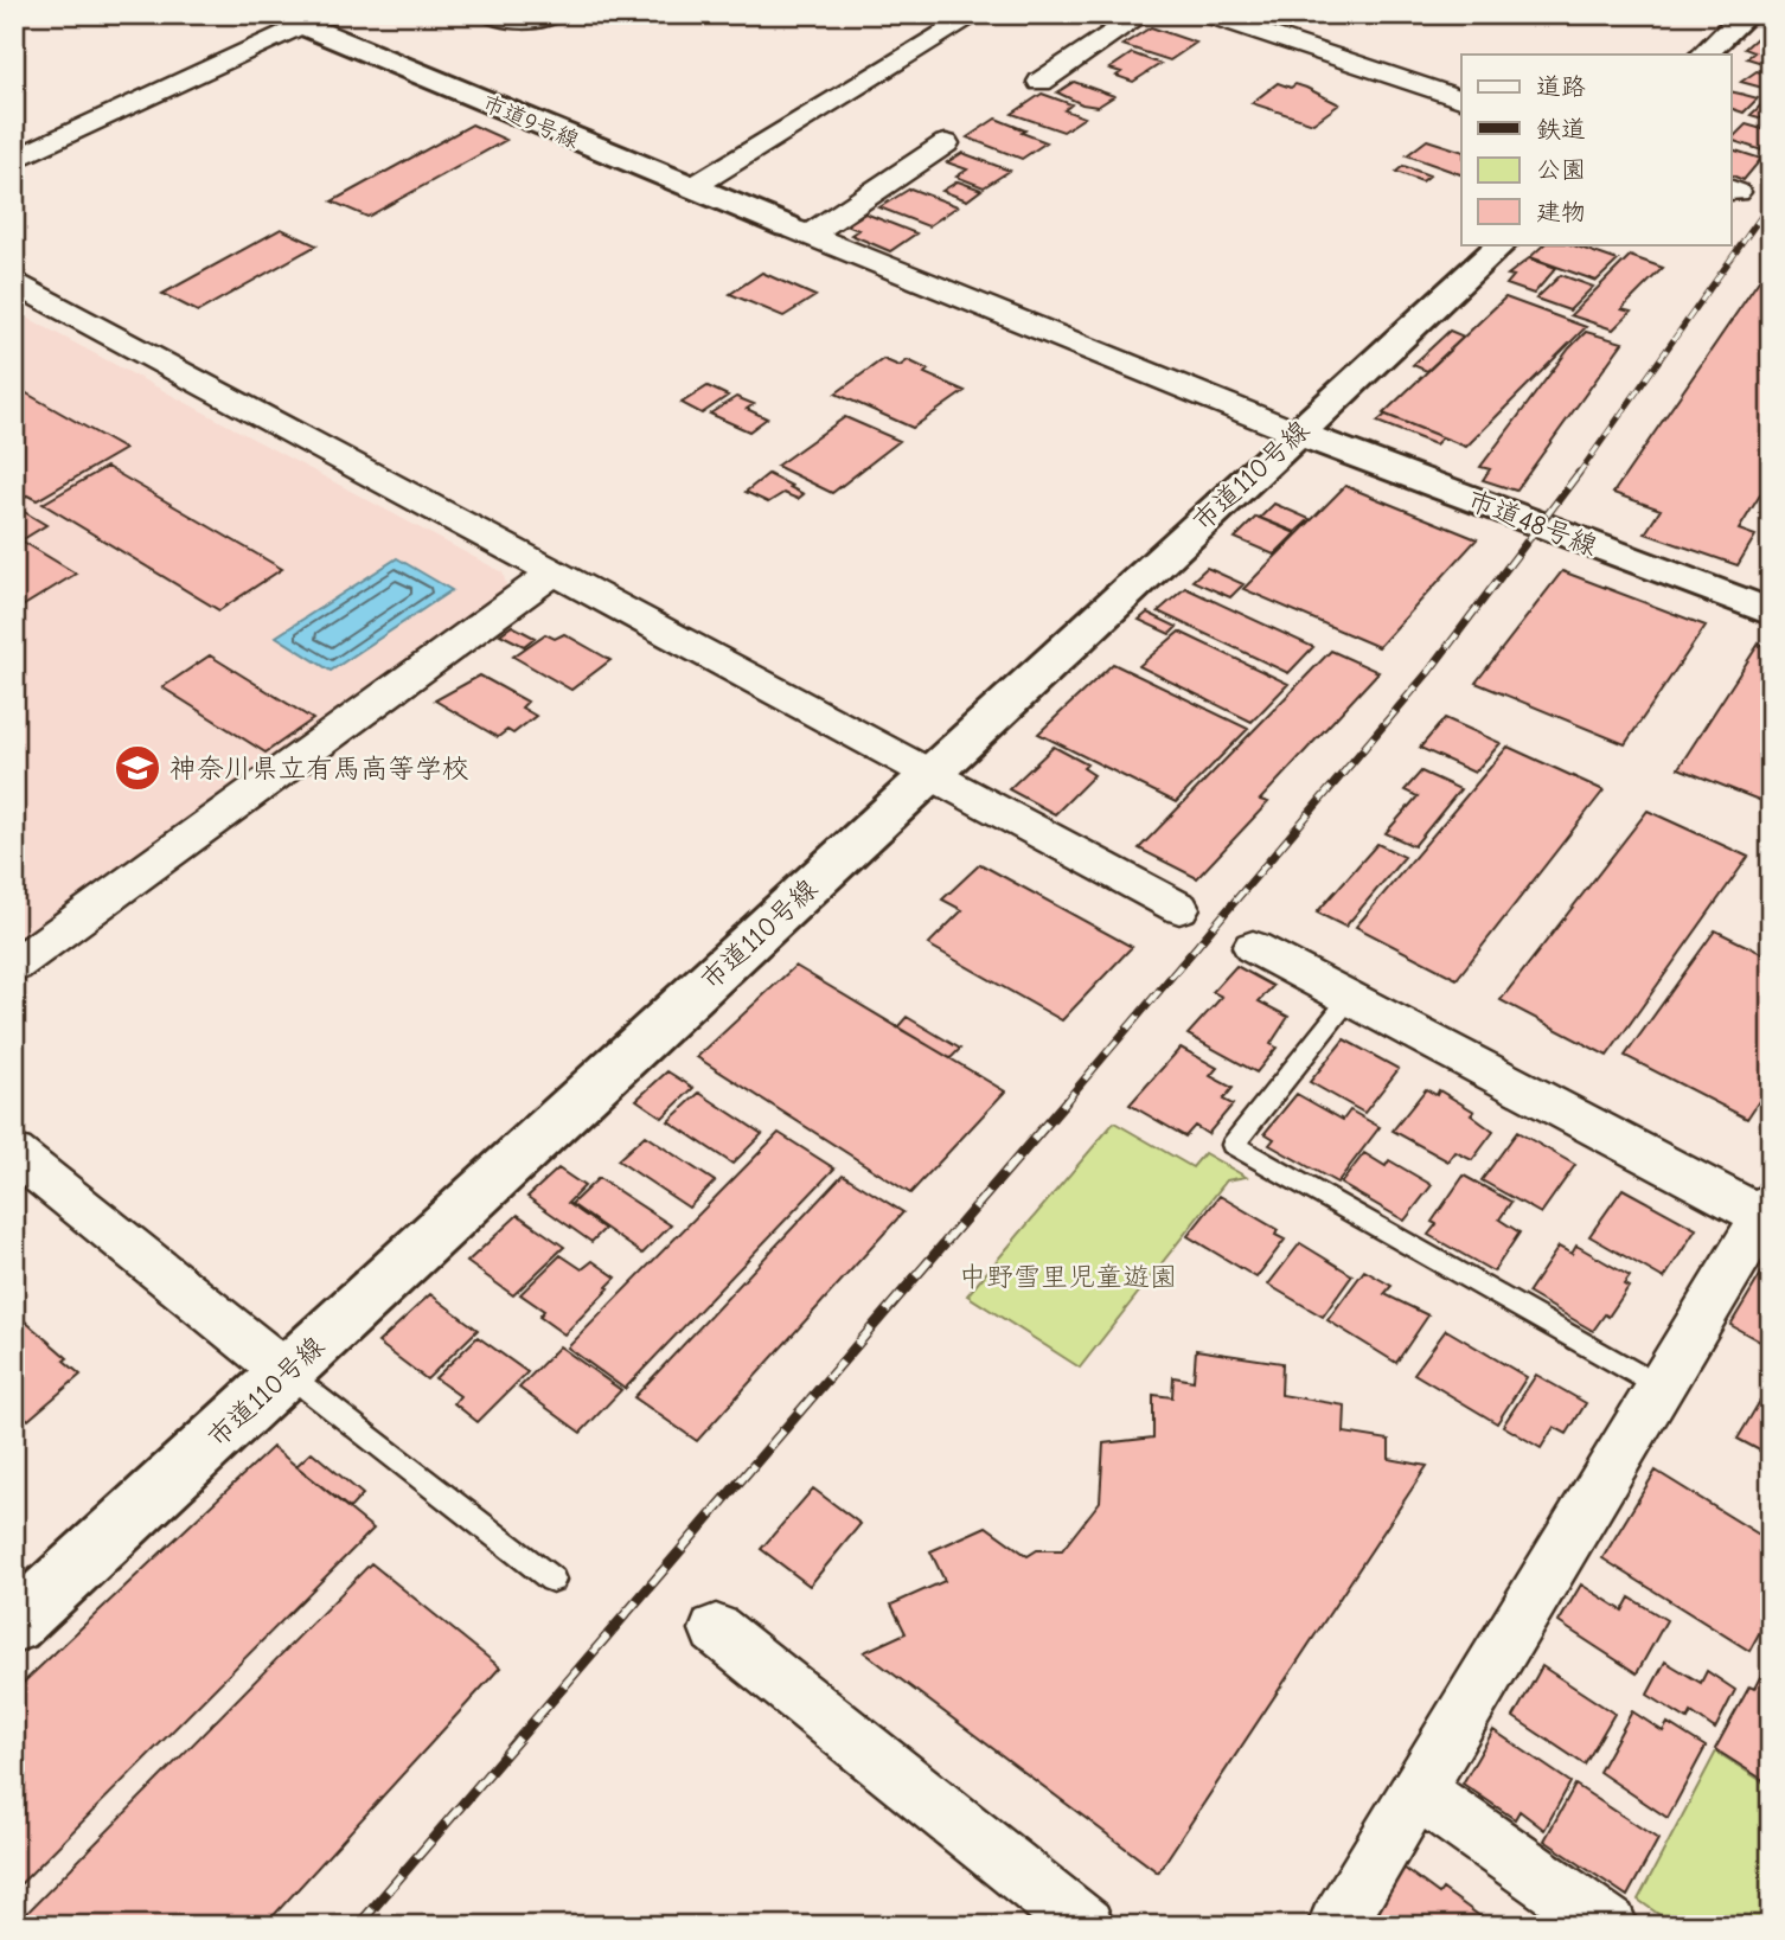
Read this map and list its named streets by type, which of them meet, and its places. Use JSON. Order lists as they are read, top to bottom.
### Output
{
  "streets": {
    "street": ["市道9号線", "市道110号線", "市道48号線"]
  },
  "crossings": [
    ["市道110号線", "市道48号線"]
  ],
  "parks": ["中野雪里児童遊園"],
  "places": {
    "school or university": ["神奈川県立有馬高等学校"]
  },
  "legend": [
    "道路",
    "鉄道",
    "公園",
    "建物"
  ]
}
